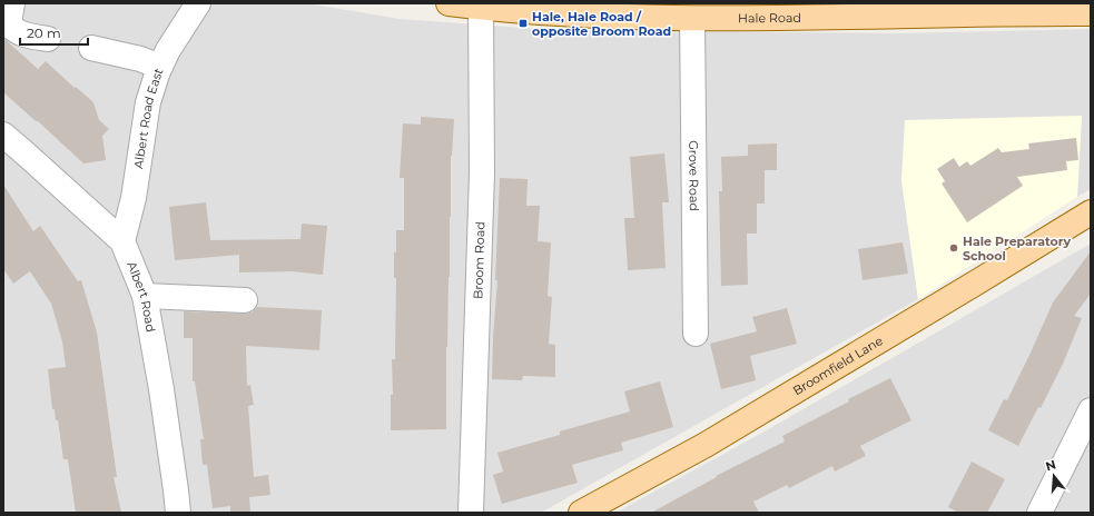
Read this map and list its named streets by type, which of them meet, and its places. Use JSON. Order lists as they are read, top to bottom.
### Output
{
  "streets": {
    "main road": ["Hale Road", "Broomfield Lane"],
    "street": [
      "Albert Road East",
      "Grove Road",
      "Broom Road",
      "Albert Road"
    ]
  },
  "crossings": [
    ["Hale Road", "Grove Road"],
    ["Hale Road", "Broom Road"],
    ["Albert Road East", "Albert Road"]
  ],
  "places": {
    "transit": ["Hale, Hale Road / opposite Broom Road"],
    "other": ["Hale Preparatory School"]
  },
  "scale_bar": "20 m",
  "north": "top"
}
